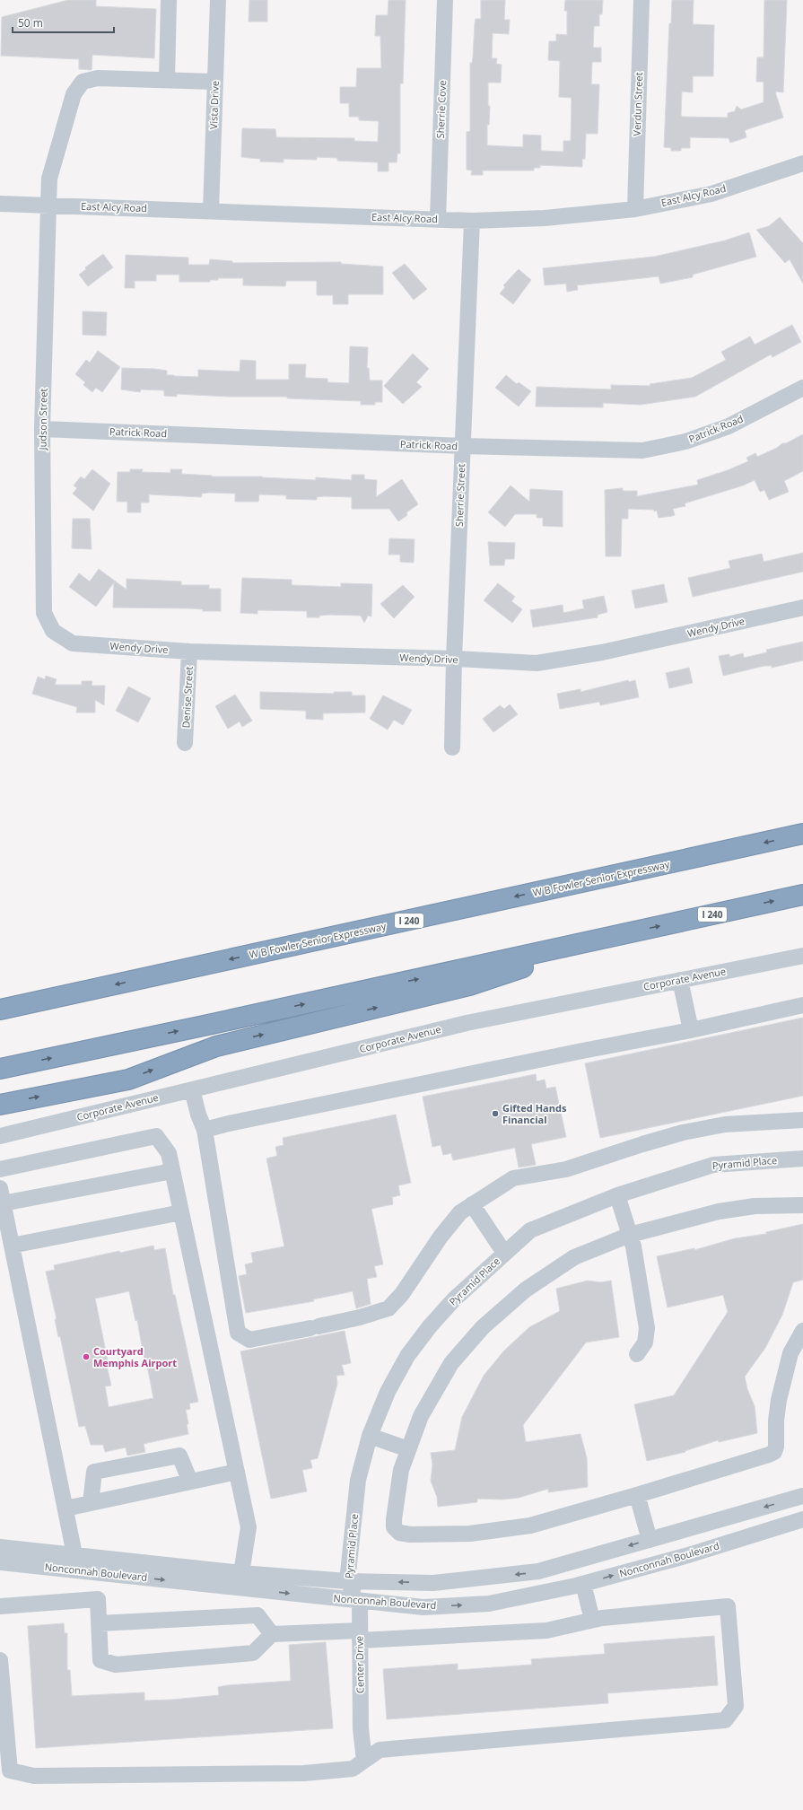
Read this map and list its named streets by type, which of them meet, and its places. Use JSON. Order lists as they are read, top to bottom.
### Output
{
  "streets": {
    "highway": ["W B Fowler Senior Expressway", "I 240"],
    "street": [
      "Verdun Street",
      "Vista Drive",
      "Sherrie Cove",
      "East Alcy Road",
      "Judson Street",
      "Patrick Road",
      "Sherrie Street",
      "Wendy Drive",
      "Denise Street",
      "Corporate Avenue",
      "Pyramid Place",
      "Nonconnah Boulevard",
      "Center Drive"
    ]
  },
  "crossings": [
    ["Verdun Street", "East Alcy Road"],
    ["Vista Drive", "East Alcy Road"],
    ["Vista Drive", "Judson Street"],
    ["Sherrie Cove", "East Alcy Road"],
    ["East Alcy Road", "Judson Street"],
    ["East Alcy Road", "Sherrie Street"],
    ["Judson Street", "Patrick Road"],
    ["Judson Street", "Wendy Drive"],
    ["Patrick Road", "Sherrie Street"],
    ["Sherrie Street", "Wendy Drive"],
    ["Wendy Drive", "Denise Street"],
    ["Pyramid Place", "Nonconnah Boulevard"],
    ["Pyramid Place", "Center Drive"],
    ["Nonconnah Boulevard", "Center Drive"]
  ],
  "places": ["Gifted Hands Financial", "Courtyard Memphis Airport"],
  "scale_bar": "50 m"
}
